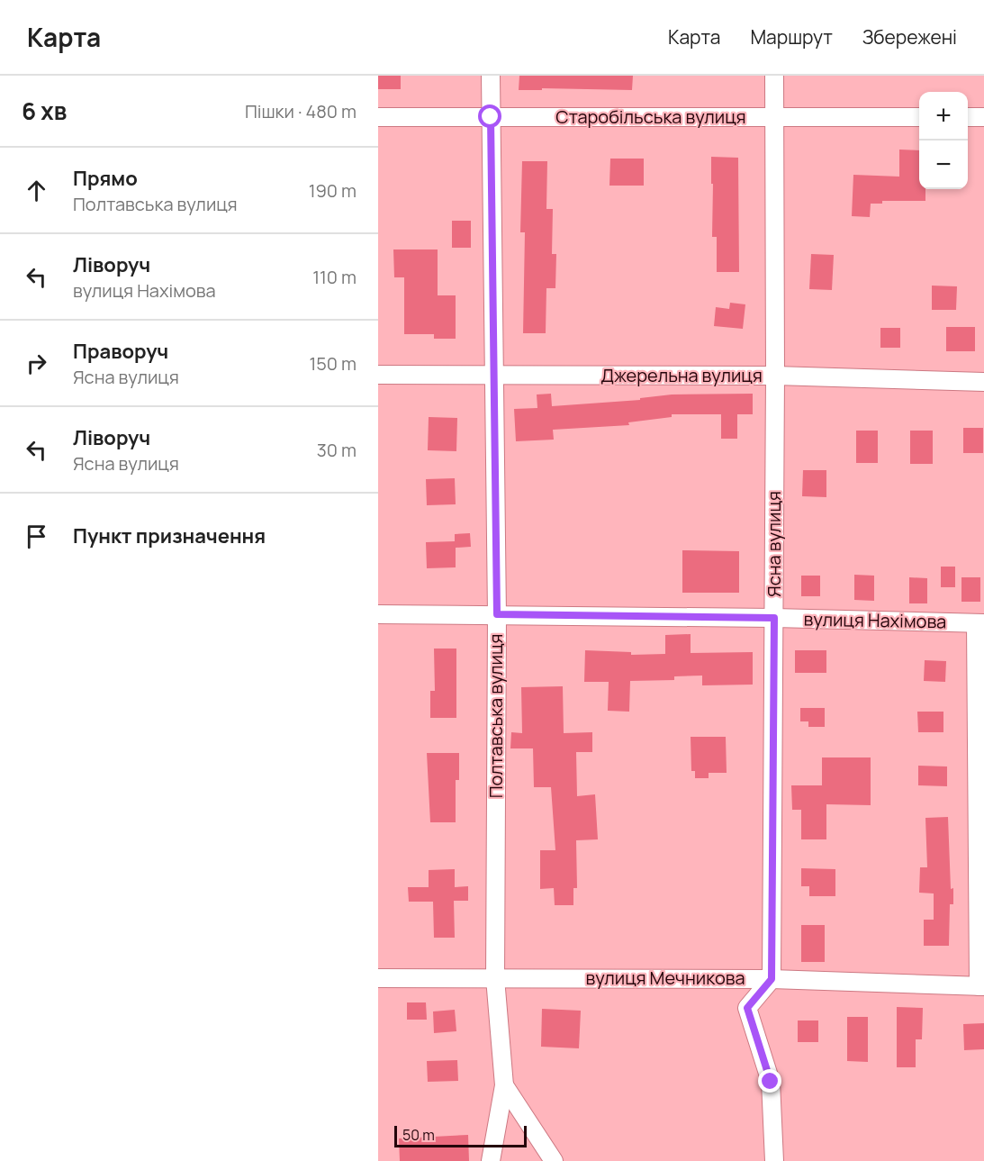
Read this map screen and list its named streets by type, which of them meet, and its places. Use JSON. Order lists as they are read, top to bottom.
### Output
{
  "streets": {
    "street": [
      "Старобільська вулиця",
      "Джерельна вулиця",
      "Ясна вулиця",
      "вулиця Нахімова",
      "Полтавська вулиця",
      "вулиця Мечникова"
    ]
  },
  "crossings": [
    ["Старобільська вулиця", "Ясна вулиця"],
    ["Старобільська вулиця", "Полтавська вулиця"],
    ["Джерельна вулиця", "Ясна вулиця"],
    ["Джерельна вулиця", "Полтавська вулиця"],
    ["Ясна вулиця", "вулиця Нахімова"],
    ["Ясна вулиця", "вулиця Мечникова"],
    ["вулиця Нахімова", "Полтавська вулиця"],
    ["Полтавська вулиця", "вулиця Мечникова"]
  ],
  "scale_bar": "50 m",
  "page": {
    "header": "Карта",
    "nav": ["Карта", "Маршрут", "Збережені"],
    "heading": ["6 хв", "Пішки · 480 m"],
    "map_buttons": ["+", "−"],
    "list": [
      ["Прямо", "Полтавська вулиця", "190 m"],
      ["Ліворуч", "вулиця Нахімова", "110 m"],
      ["Праворуч", "Ясна вулиця", "150 m"],
      ["Ліворуч", "Ясна вулиця", "30 m"],
      "Пункт призначення"
    ],
    "scale": "50 m"
  }
}
